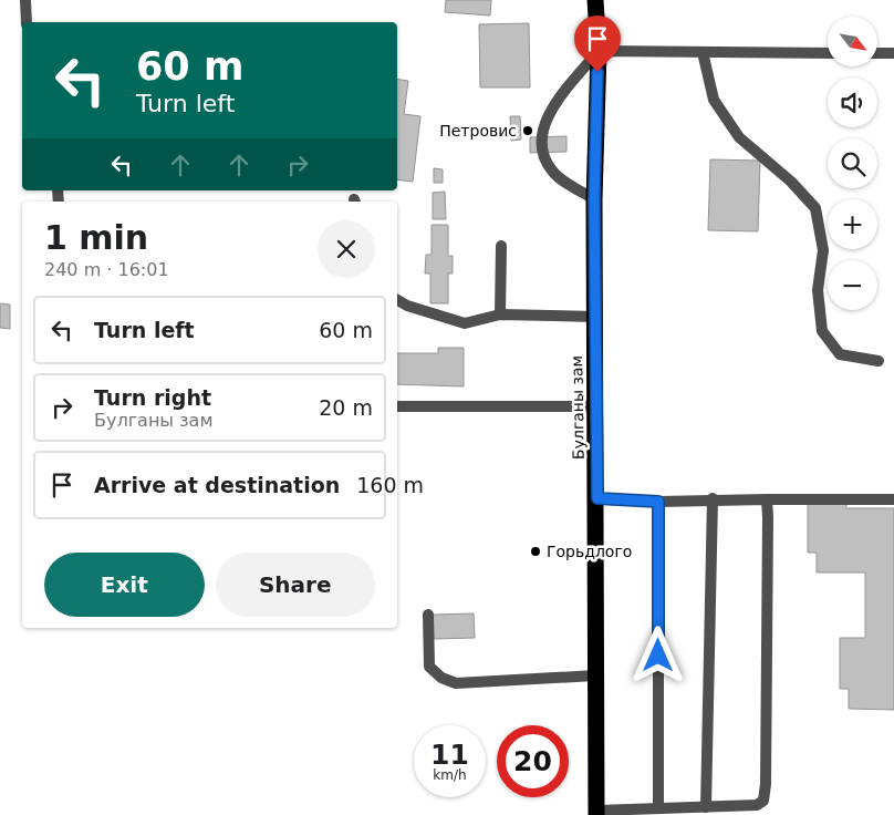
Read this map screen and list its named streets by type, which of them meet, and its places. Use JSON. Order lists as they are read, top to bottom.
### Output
{
  "streets": {
    "highway": ["Булганы зам"]
  },
  "places": ["Петровис", "Горьдлого"],
  "north": "bottom right",
  "page": {
    "map_buttons": ["+", "−"],
    "turn": ["60 m", "Turn left"],
    "heading": ["1 min", "240 m · 16:01"],
    "list": [
      {
        "name": "Turn left",
        "value": "60 m"
      },
      {
        "name": "Turn right",
        "note": "Булганы зам",
        "value": "20 m"
      },
      {
        "name": "Arrive at destination",
        "value": "160 m"
      }
    ],
    "buttons": ["Exit", "Share"],
    "speed": "11 km/h",
    "limit": "20"
  }
}
